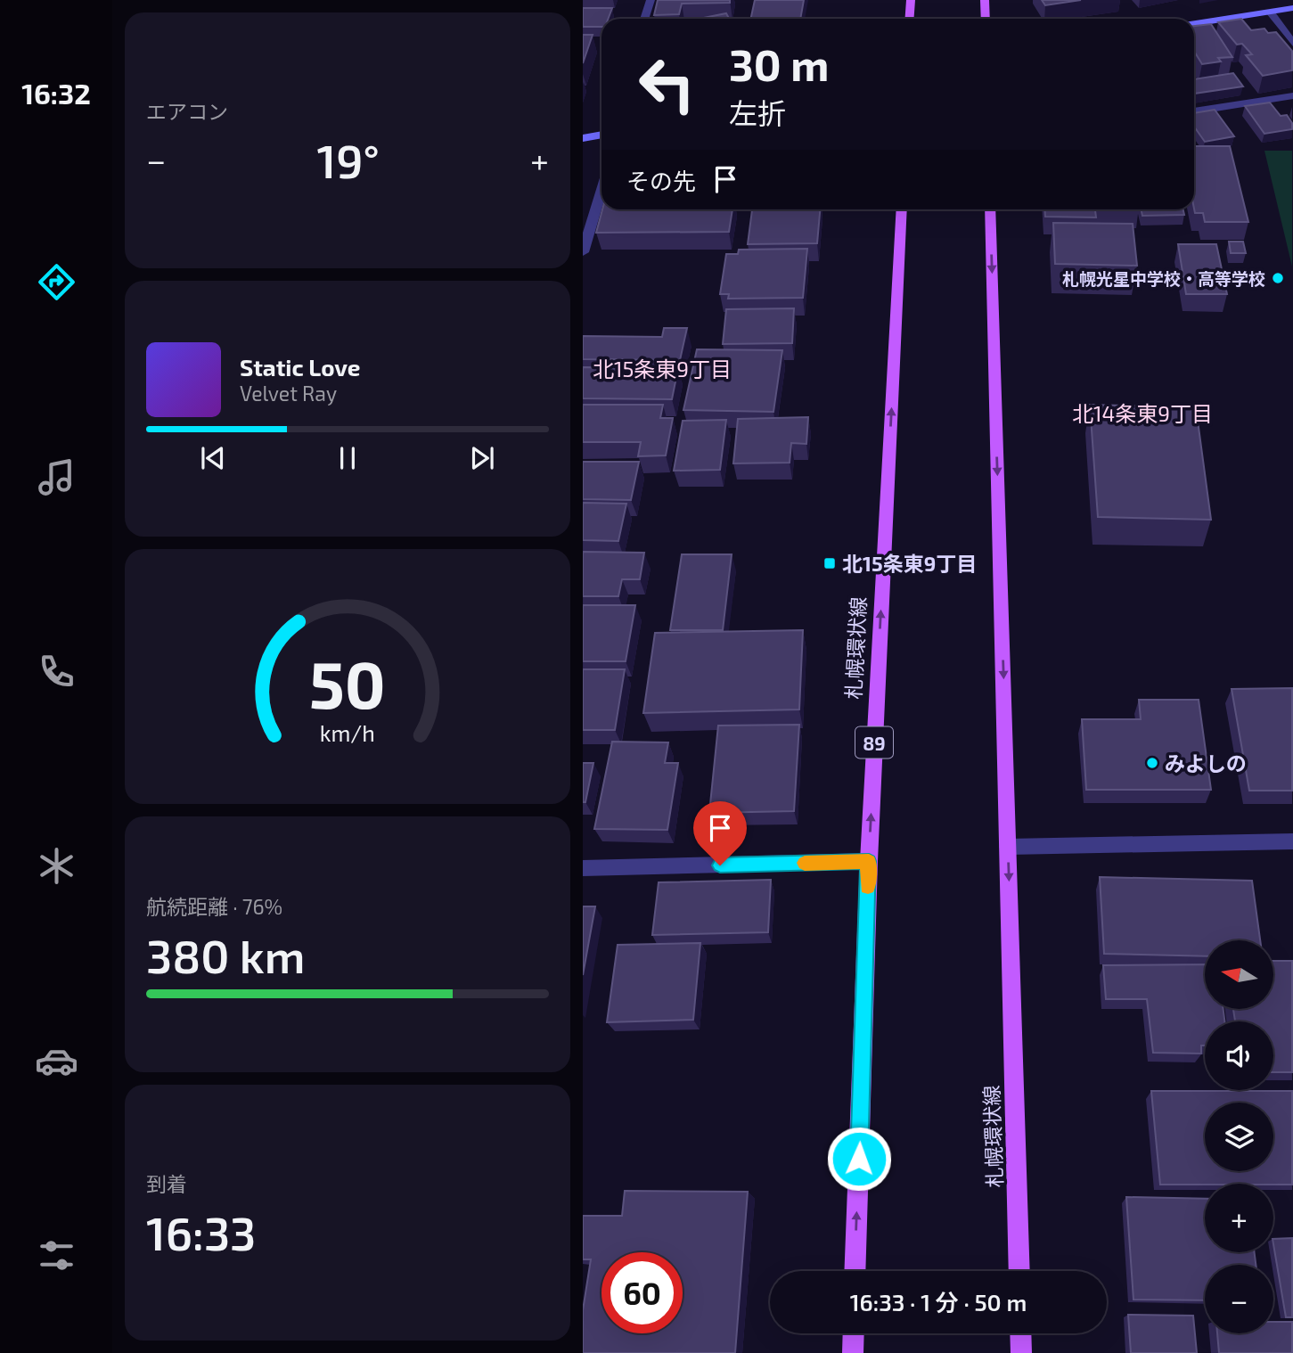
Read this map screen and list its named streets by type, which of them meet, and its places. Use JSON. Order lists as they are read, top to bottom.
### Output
{
  "streets": {
    "main road": ["札幌環状線", "89"]
  },
  "districts": ["北15条東9丁目", "北14条東9丁目"],
  "places": {
    "other": ["札幌光星中学校・高等学校", "みよしの"],
    "transit": ["北15条東9丁目"]
  },
  "north": "left",
  "page": {
    "tabs": "16:32",
    "tile": [
      "エアコン",
      ["航続距離 · 76%", "380 km"],
      ["到着", "16:33"]
    ],
    "turn": ["30 m", "左折"],
    "heat": ["−", "19°", "+"],
    "then": "その先",
    "song": ["Static Love", "Velvet Ray"],
    "map_buttons": ["+", "−"],
    "limit": "60",
    "trip": "16:33 · 1 分 · 50 m",
    "gauge": ["50", "km/h"]
  }
}
